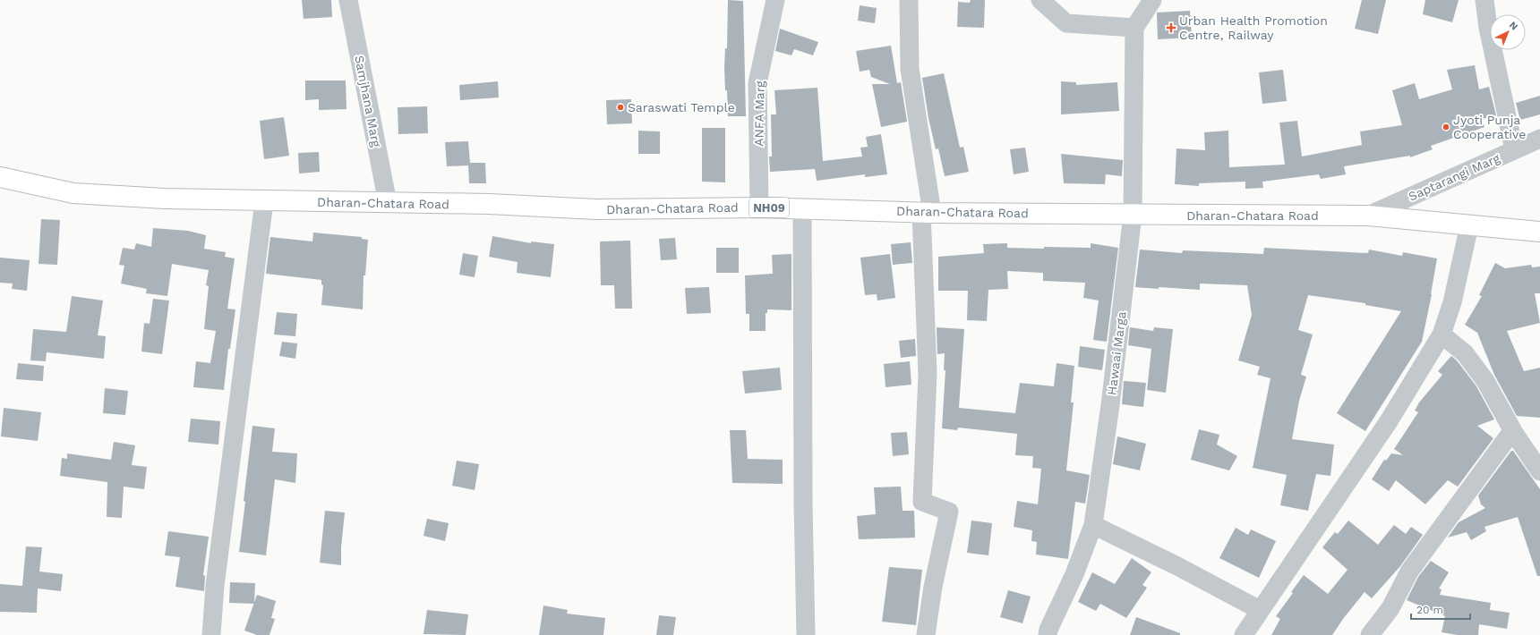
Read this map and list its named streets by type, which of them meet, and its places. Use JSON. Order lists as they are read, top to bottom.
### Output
{
  "streets": {
    "main road": ["Dharan-Chatara Road", "NH09"],
    "street": [
      "Samjhana Marg",
      "ANFA Marg",
      "Saptarangi Marg",
      "Hawaai Marga"
    ]
  },
  "crossings": [
    ["Samjhana Marg", "Dharan-Chatara Road"],
    ["ANFA Marg", "Dharan-Chatara Road"],
    ["Saptarangi Marg", "Dharan-Chatara Road"],
    ["Dharan-Chatara Road", "Hawaai Marga"]
  ],
  "places": {
    "health": ["Urban Health Promotion Centre, Railway"],
    "other": ["Saraswati Temple", "Jyoti Punja Cooperative"]
  },
  "scale_bar": "20 m",
  "north": "top right"
}
